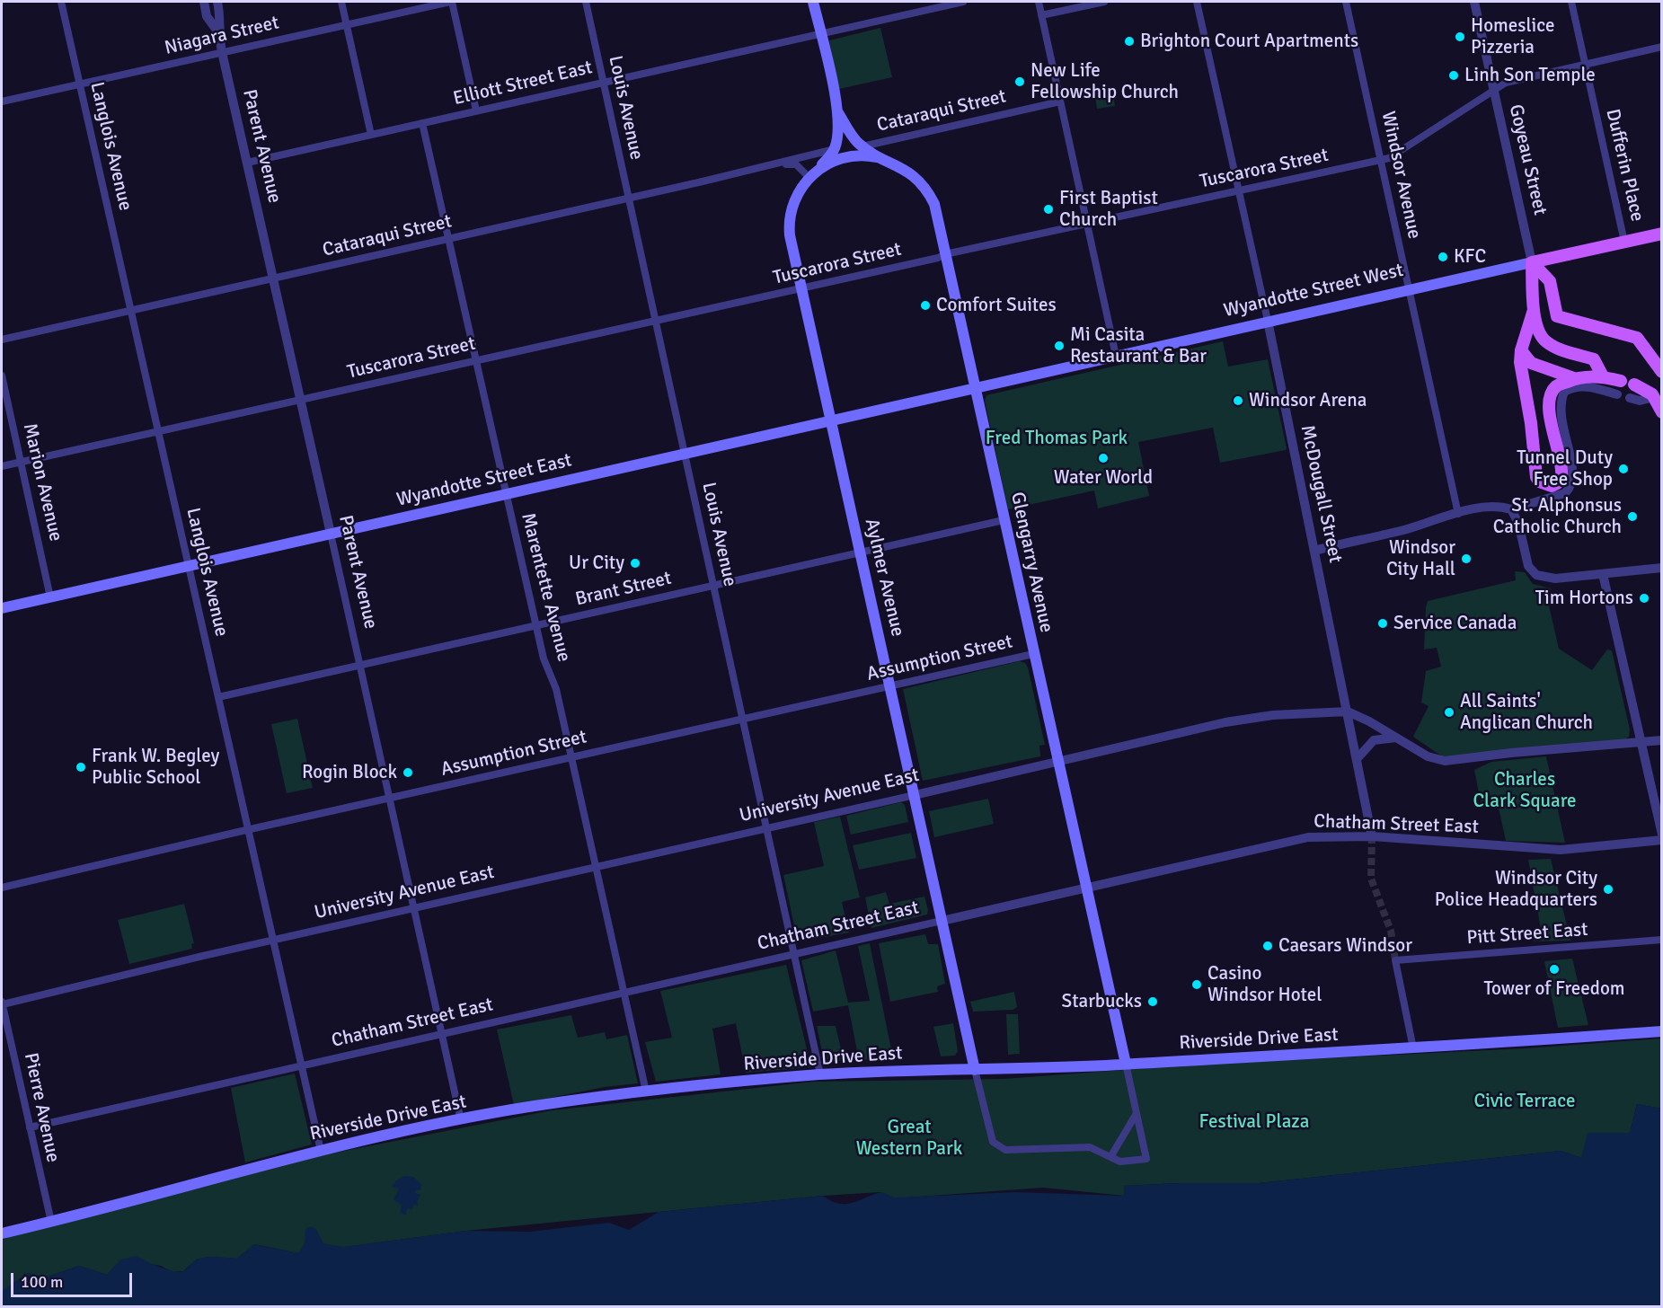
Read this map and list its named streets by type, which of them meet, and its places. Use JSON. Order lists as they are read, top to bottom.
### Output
{
  "streets": {
    "main road": [
      "Wyandotte Street West",
      "Wyandotte Street East",
      "Glengarry Avenue",
      "Aylmer Avenue",
      "Riverside Drive East"
    ],
    "street": [
      "Niagara Street",
      "Elliott Street East",
      "Louis Avenue",
      "Cataraqui Street",
      "Langlois Avenue",
      "Parent Avenue",
      "Goyeau Street",
      "Dufferin Place",
      "Tuscarora Street",
      "Windsor Avenue",
      "Marion Avenue",
      "McDougall Street",
      "Marentette Avenue",
      "Brant Street",
      "Assumption Street",
      "University Avenue East",
      "Chatham Street East",
      "Pitt Street East",
      "Pierre Avenue"
    ]
  },
  "crossings": [
    ["Niagara Street", "Langlois Avenue"],
    ["Niagara Street", "Parent Avenue"],
    ["Elliott Street East", "Louis Avenue"],
    ["Elliott Street East", "Parent Avenue"],
    ["Elliott Street East", "Marentette Avenue"],
    ["Louis Avenue", "Cataraqui Street"],
    ["Louis Avenue", "Tuscarora Street"],
    ["Louis Avenue", "Wyandotte Street East"],
    ["Louis Avenue", "Brant Street"],
    ["Louis Avenue", "Assumption Street"],
    ["Louis Avenue", "University Avenue East"],
    ["Louis Avenue", "Chatham Street East"],
    ["Louis Avenue", "Riverside Drive East"],
    ["Cataraqui Street", "Langlois Avenue"],
    ["Cataraqui Street", "Parent Avenue"],
    ["Cataraqui Street", "Glengarry Avenue"],
    ["Cataraqui Street", "Marentette Avenue"],
    ["Langlois Avenue", "Tuscarora Street"],
    ["Langlois Avenue", "Wyandotte Street East"],
    ["Langlois Avenue", "Brant Street"],
    ["Langlois Avenue", "Assumption Street"],
    ["Langlois Avenue", "University Avenue East"],
    ["Langlois Avenue", "Chatham Street East"],
    ["Langlois Avenue", "Riverside Drive East"],
    ["Parent Avenue", "Tuscarora Street"],
    ["Parent Avenue", "Wyandotte Street East"],
    ["Parent Avenue", "Brant Street"],
    ["Parent Avenue", "Assumption Street"],
    ["Parent Avenue", "University Avenue East"],
    ["Parent Avenue", "Chatham Street East"],
    ["Parent Avenue", "Riverside Drive East"],
    ["Goyeau Street", "Tuscarora Street"],
    ["Goyeau Street", "Wyandotte Street West"],
    ["Dufferin Place", "Tuscarora Street"],
    ["Dufferin Place", "Wyandotte Street West"],
    ["Tuscarora Street", "Windsor Avenue"],
    ["Tuscarora Street", "Marion Avenue"],
    ["Tuscarora Street", "McDougall Street"],
    ["Tuscarora Street", "Glengarry Avenue"],
    ["Tuscarora Street", "Aylmer Avenue"],
    ["Tuscarora Street", "Marentette Avenue"],
    ["Windsor Avenue", "Wyandotte Street West"],
    ["Wyandotte Street West", "Wyandotte Street East"],
    ["Wyandotte Street West", "McDougall Street"],
    ["Wyandotte Street West", "Glengarry Avenue"],
    ["Wyandotte Street East", "Marion Avenue"],
    ["Wyandotte Street East", "Glengarry Avenue"],
    ["Wyandotte Street East", "Aylmer Avenue"],
    ["Wyandotte Street East", "Marentette Avenue"],
    ["McDougall Street", "University Avenue East"],
    ["McDougall Street", "Chatham Street East"],
    ["Glengarry Avenue", "Aylmer Avenue"],
    ["Glengarry Avenue", "Brant Street"],
    ["Glengarry Avenue", "Assumption Street"],
    ["Glengarry Avenue", "University Avenue East"],
    ["Glengarry Avenue", "Chatham Street East"],
    ["Glengarry Avenue", "Riverside Drive East"],
    ["Aylmer Avenue", "Brant Street"],
    ["Aylmer Avenue", "Assumption Street"],
    ["Aylmer Avenue", "University Avenue East"],
    ["Aylmer Avenue", "Chatham Street East"],
    ["Aylmer Avenue", "Riverside Drive East"],
    ["Marentette Avenue", "Brant Street"],
    ["Marentette Avenue", "Assumption Street"],
    ["Marentette Avenue", "University Avenue East"],
    ["Marentette Avenue", "Chatham Street East"],
    ["Marentette Avenue", "Riverside Drive East"],
    ["University Avenue East", "Pierre Avenue"],
    ["Chatham Street East", "Pierre Avenue"],
    ["Pitt Street East", "Riverside Drive East"],
    ["Riverside Drive East", "Pierre Avenue"]
  ],
  "parks": [
    "Fred Thomas Park",
    "Charles Clark Square",
    "Civic Terrace",
    "Festival Plaza",
    "Great Western Park"
  ],
  "places": [
    "Homeslice Pizzeria",
    "Brighton Court Apartments",
    "Linh Son Temple",
    "New Life Fellowship Church",
    "First Baptist Church",
    "KFC",
    "Comfort Suites",
    "Mi Casita Restaurant & Bar",
    "Windsor Arena",
    "Water World",
    "Tunnel Duty Free Shop",
    "St. Alphonsus Catholic Church",
    "Windsor City Hall",
    "Ur City",
    "Tim Hortons",
    "Service Canada",
    "All Saints' Anglican Church",
    "Frank W. Begley Public School",
    "Rogin Block",
    "Windsor City Police Headquarters",
    "Caesars Windsor",
    "Tower of Freedom",
    "Casino Windsor Hotel",
    "Starbucks"
  ],
  "scale_bar": "100 m"
}
